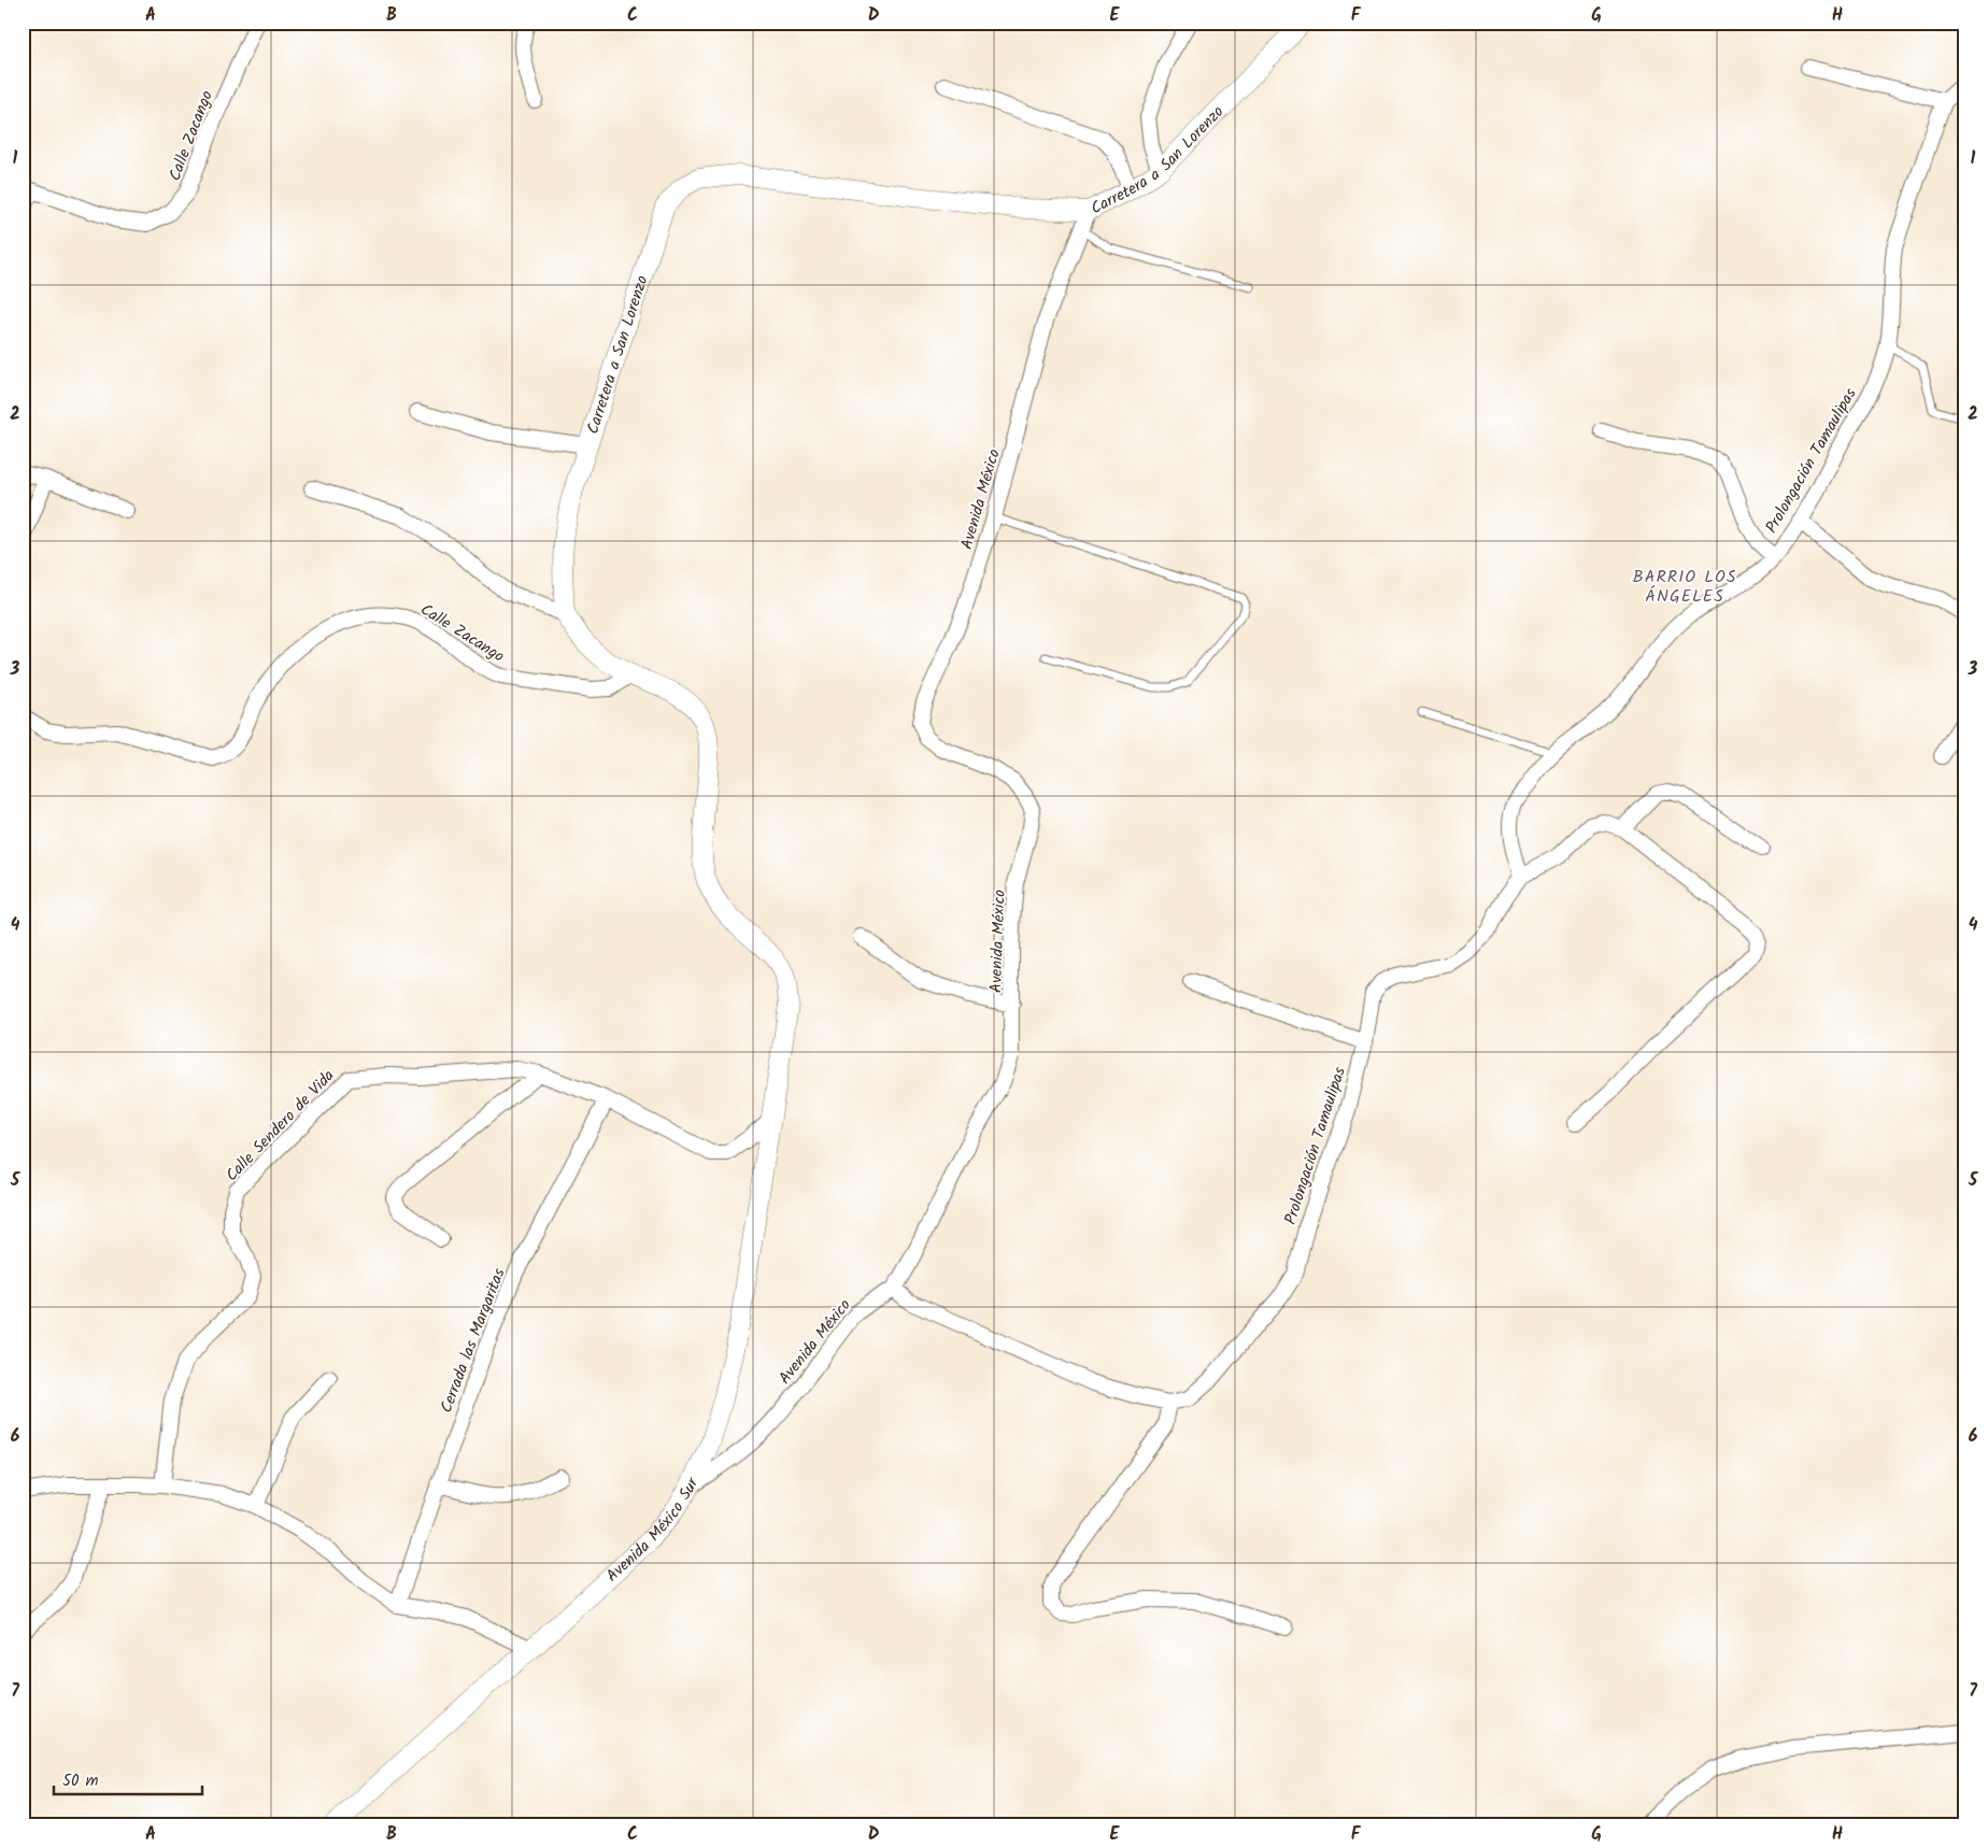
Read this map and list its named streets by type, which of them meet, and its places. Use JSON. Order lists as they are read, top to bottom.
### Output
{
  "streets": {
    "street": [
      "Calle Zacango",
      "Carretera a San Lorenzo",
      "Prolongación Tamaulipas",
      "Avenida México",
      "Calle Sendero de Vida",
      "Cerrada las Margaritas",
      "Avenida México Sur"
    ]
  },
  "crossings": [
    ["Carretera a San Lorenzo", "Avenida México"],
    ["Avenida México", "Avenida México Sur"],
    ["Calle Sendero de Vida", "Cerrada las Margaritas"],
    ["Calle Sendero de Vida", "Avenida México Sur"]
  ],
  "districts": ["BARRIO LOS ÁNGELES"],
  "scale_bar": "50 m",
  "grid": {
    "columns": [
      "A",
      "B",
      "C",
      "D",
      "E",
      "F",
      "G",
      "H"
    ],
    "rows": [
      "1",
      "2",
      "3",
      "4",
      "5",
      "6",
      "7"
    ]
  }
}
